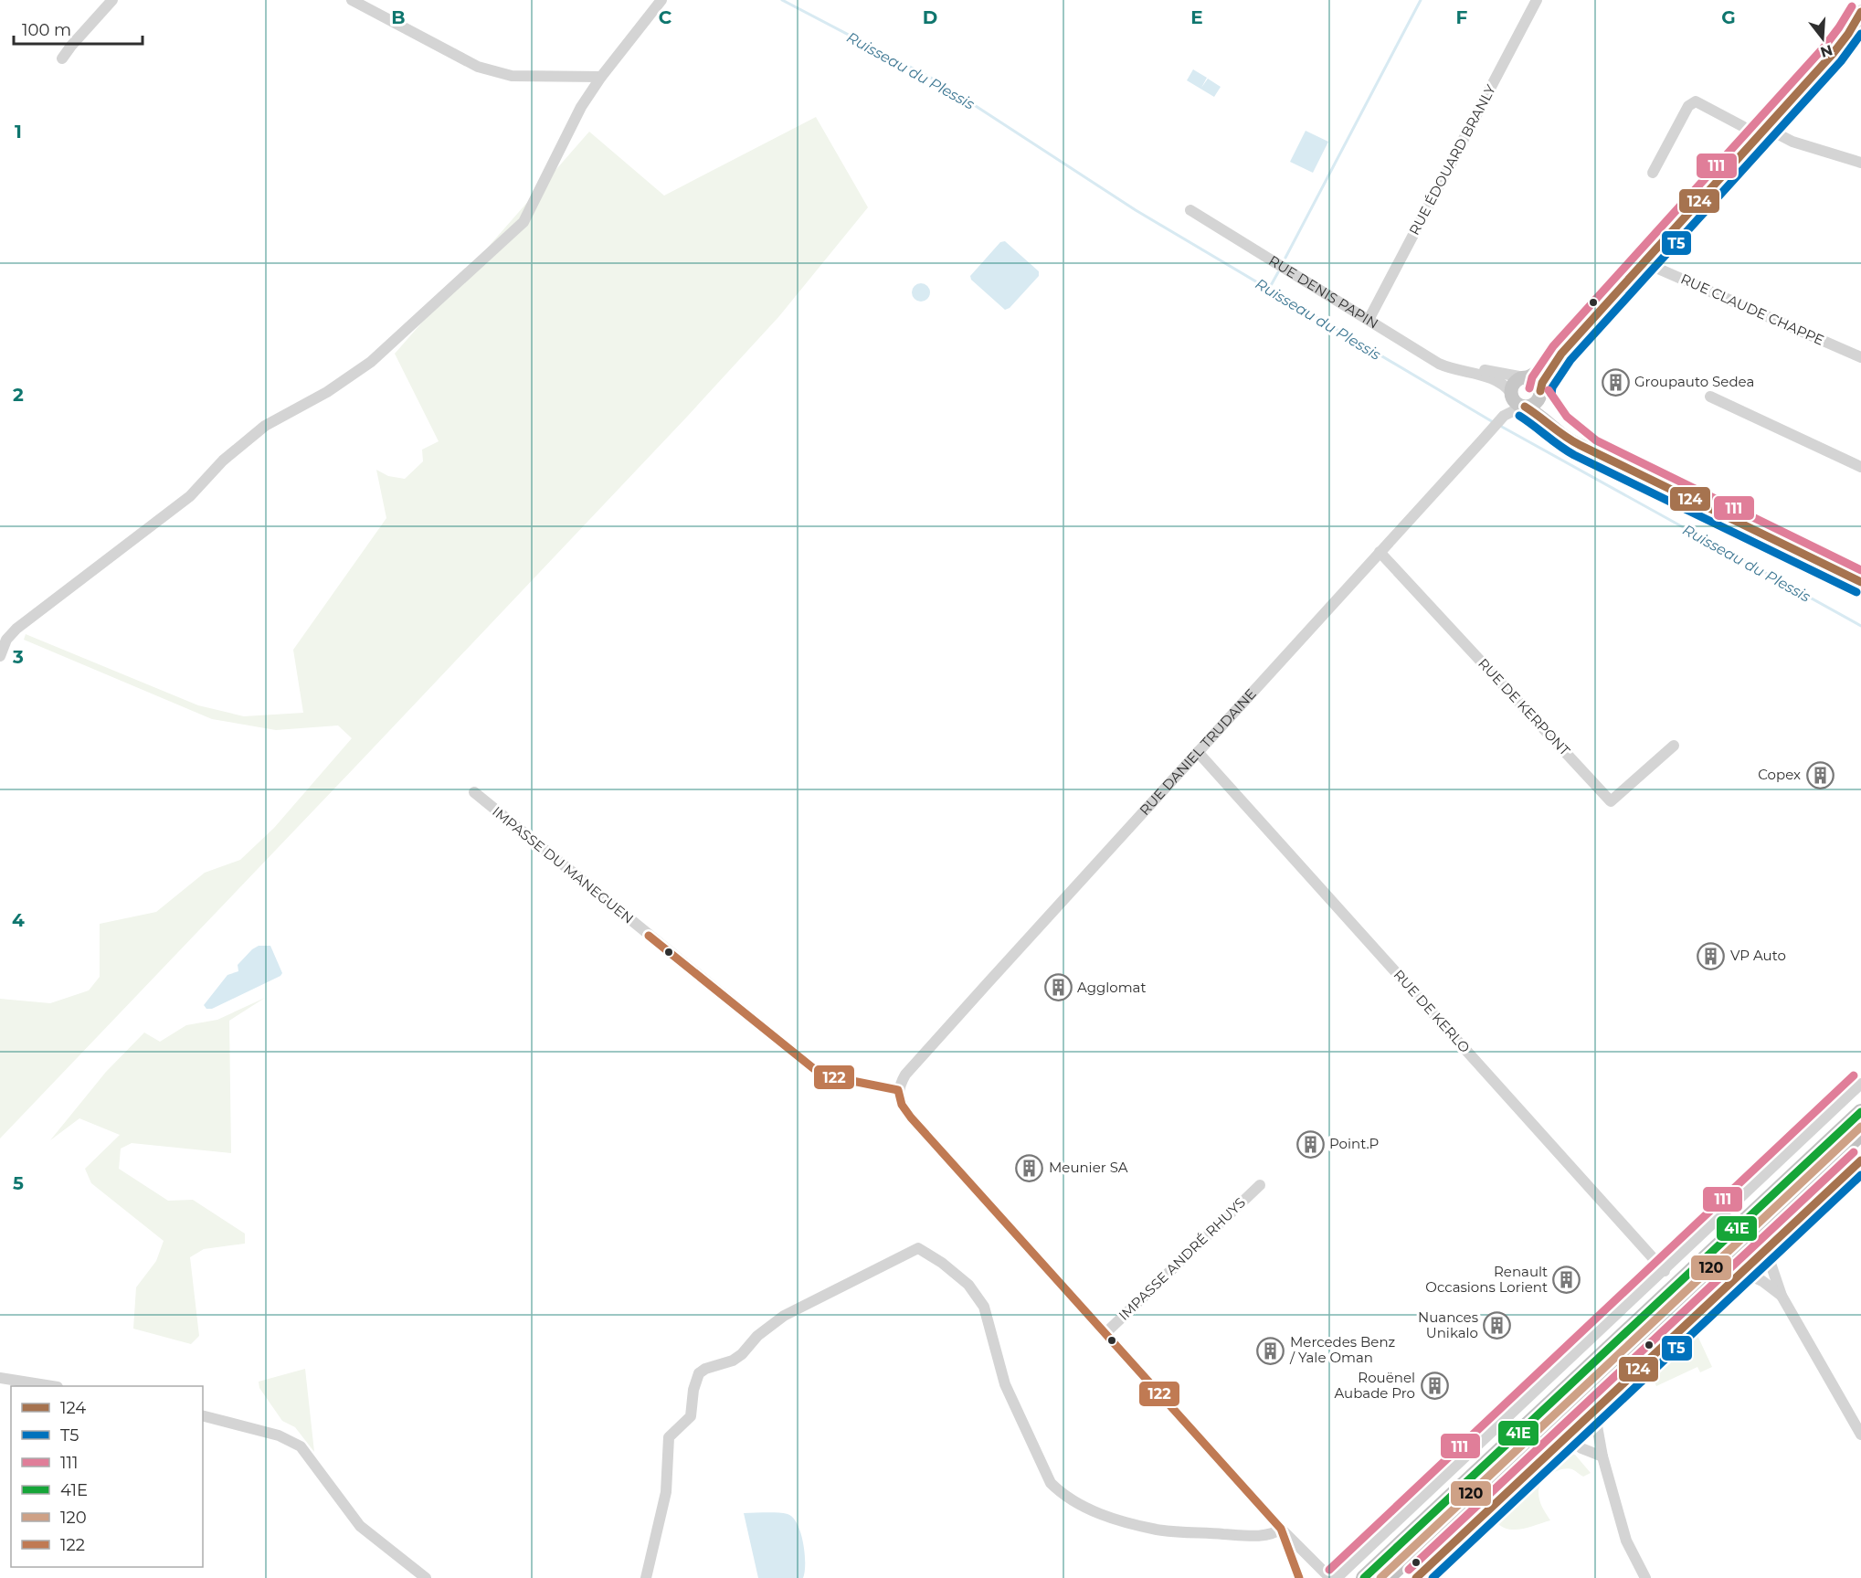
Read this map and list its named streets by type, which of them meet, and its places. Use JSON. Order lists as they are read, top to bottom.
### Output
{
  "streets": {
    "main road": ["RUE DENIS PAPIN"],
    "street": [
      "RUE ÉDOUARD BRANLY",
      "RUE CLAUDE CHAPPE",
      "RUE DE KERPONT",
      "RUE DANIEL TRUDAINE",
      "IMPASSE DU MANEGUEN",
      "RUE DE KERLO",
      "IMPASSE ANDRÉ RHUYS"
    ]
  },
  "crossings": [
    ["RUE ÉDOUARD BRANLY", "RUE DENIS PAPIN"],
    ["RUE DENIS PAPIN", "RUE DANIEL TRUDAINE"],
    ["RUE DE KERPONT", "RUE DANIEL TRUDAINE"],
    ["RUE DANIEL TRUDAINE", "IMPASSE DU MANEGUEN"],
    ["RUE DANIEL TRUDAINE", "RUE DE KERLO"]
  ],
  "water": ["Ruisseau du Plessis"],
  "places": {
    "building": [
      "Groupauto Sedea",
      "Copex",
      "VP Auto",
      "Agglomat",
      "Point.P",
      "Meunier SA",
      "Renault Occasions Lorient",
      "Nuances Unikalo",
      "Mercedes Benz / Yale Oman",
      "Rouënel Aubade Pro"
    ]
  },
  "lines": [
    "transit line 111",
    "transit line 124",
    "transit line T5",
    "transit line 122",
    "transit line 41E",
    "transit line 120"
  ],
  "legend": [
    "124",
    "T5",
    "111",
    "41E",
    "120",
    "122"
  ],
  "scale_bar": "100 m",
  "north": "bottom",
  "grid": {
    "columns": [
      "B",
      "C",
      "D",
      "E",
      "F",
      "G"
    ],
    "rows": [
      "1",
      "2",
      "3",
      "4",
      "5"
    ]
  }
}
